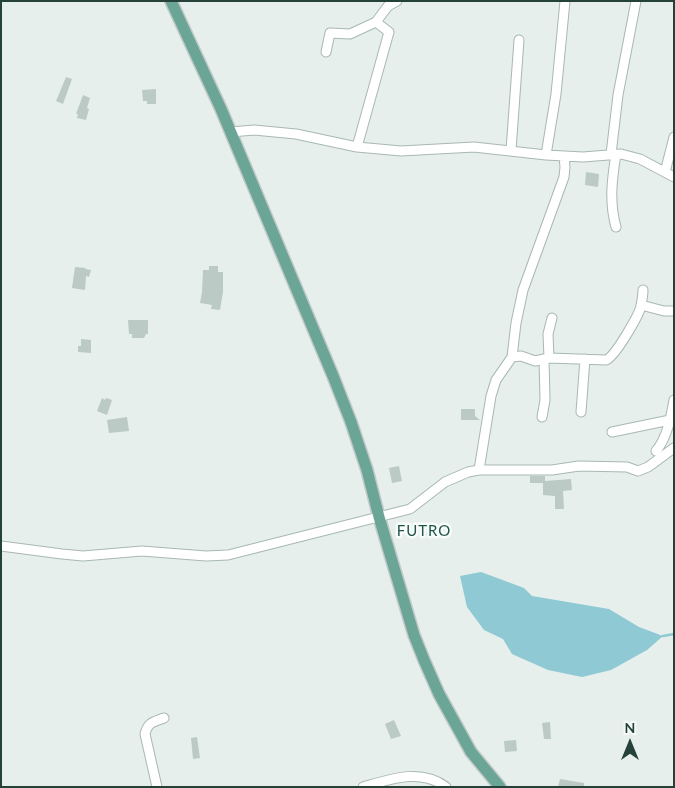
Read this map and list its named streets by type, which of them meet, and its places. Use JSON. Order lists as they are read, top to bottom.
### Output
{
  "districts": ["FUTRO"],
  "north": "top"
}
